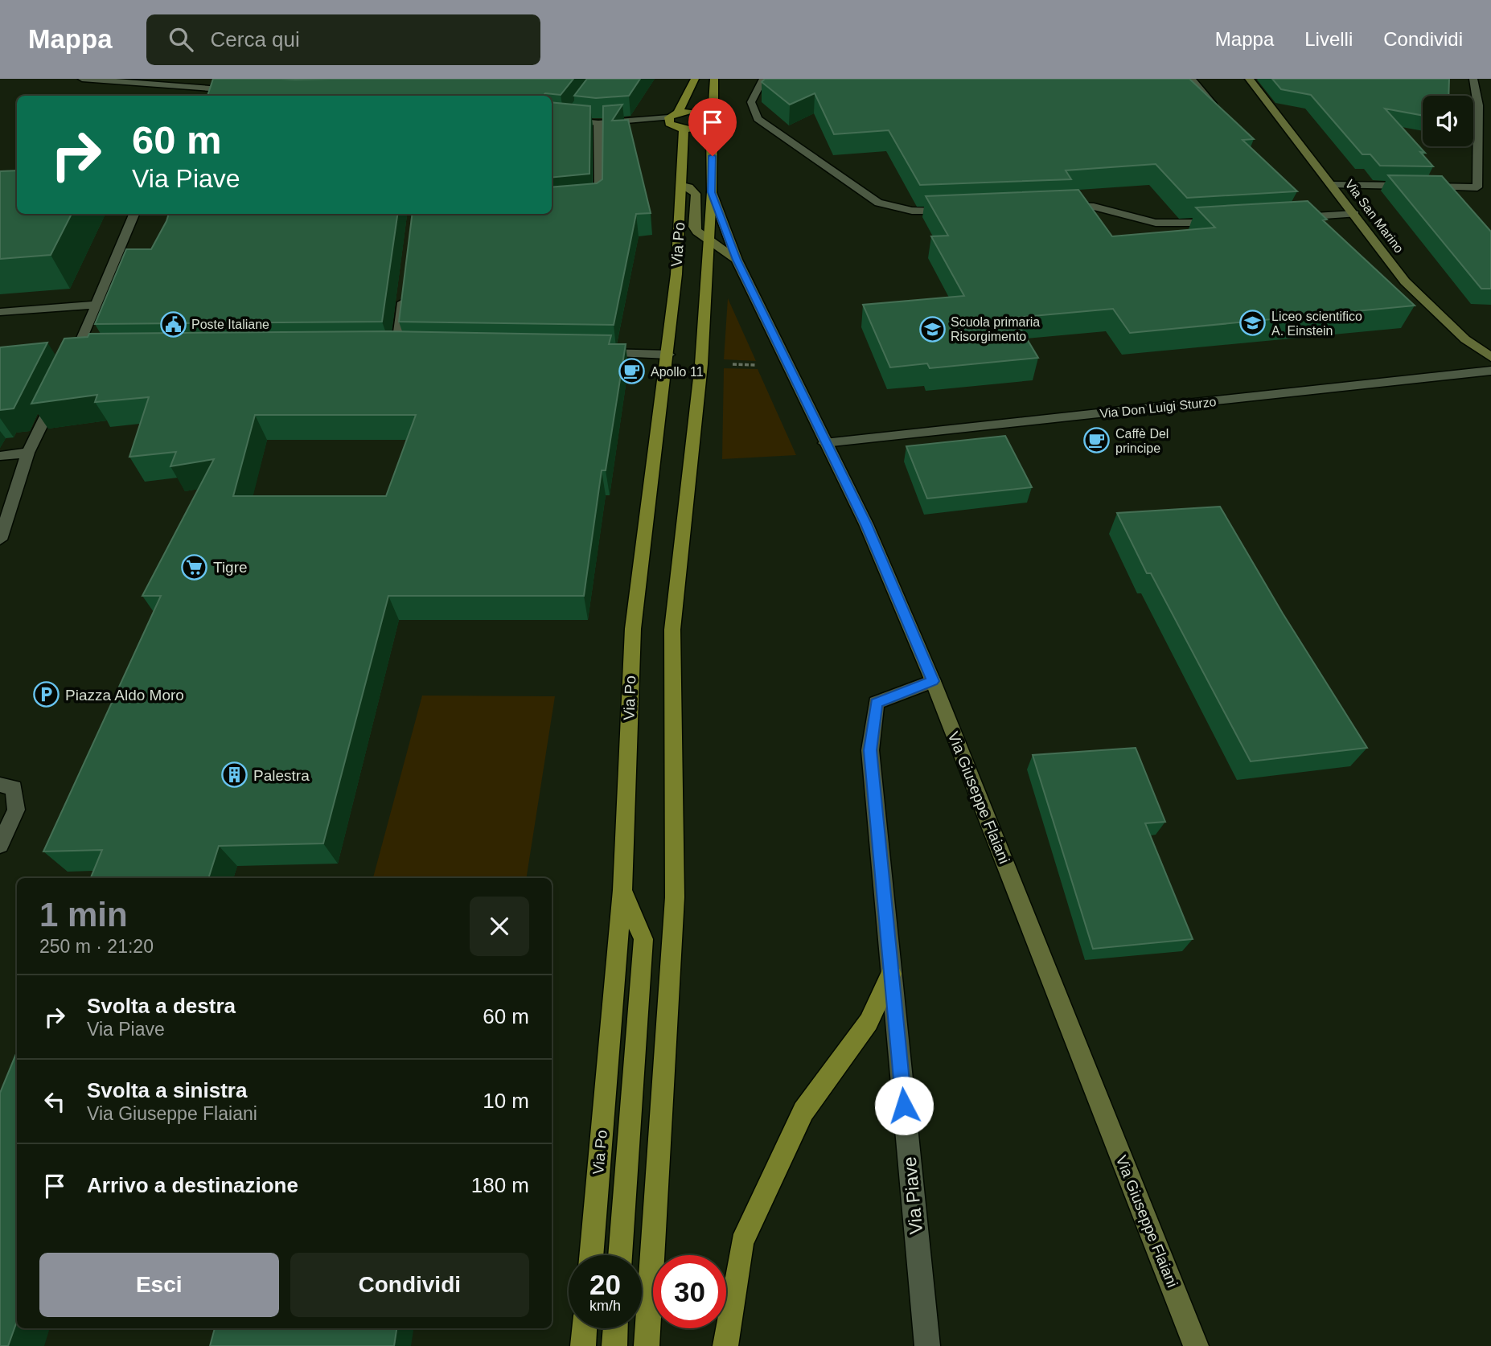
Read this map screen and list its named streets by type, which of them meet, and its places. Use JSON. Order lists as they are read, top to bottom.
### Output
{
  "streets": {
    "main road": ["Via Po", "Via Giuseppe Flaiani"],
    "street": ["Via San Marino", "Via Don Luigi Sturzo", "Via Piave"]
  },
  "crossings": [
    ["Via Po", "Via Giuseppe Flaiani"],
    ["Via Don Luigi Sturzo", "Via Giuseppe Flaiani"],
    ["Via Giuseppe Flaiani", "Via Piave"]
  ],
  "places": {
    "school or university": ["Liceo scientifico A. Einstein", "Scuola primaria Risorgimento"],
    "public building": ["Poste Italiane"],
    "cafe": ["Apollo 11", "Caffè Del principe"],
    "supermarket": ["Tigre"],
    "parking": ["Piazza Aldo Moro"],
    "building": ["Palestra"]
  },
  "page": {
    "header": "Mappa",
    "search": "Cerca qui",
    "nav": ["Mappa", "Livelli", "Condividi"],
    "turn": ["60 m", "Via Piave"],
    "heading": ["1 min", "250 m · 21:20"],
    "list": [
      {
        "name": "Svolta a destra",
        "note": "Via Piave",
        "value": "60 m"
      },
      {
        "name": "Svolta a sinistra",
        "note": "Via Giuseppe Flaiani",
        "value": "10 m"
      },
      {
        "name": "Arrivo a destinazione",
        "value": "180 m"
      }
    ],
    "buttons": ["Esci", "Condividi"],
    "speed": "20 km/h",
    "limit": "30"
  }
}
